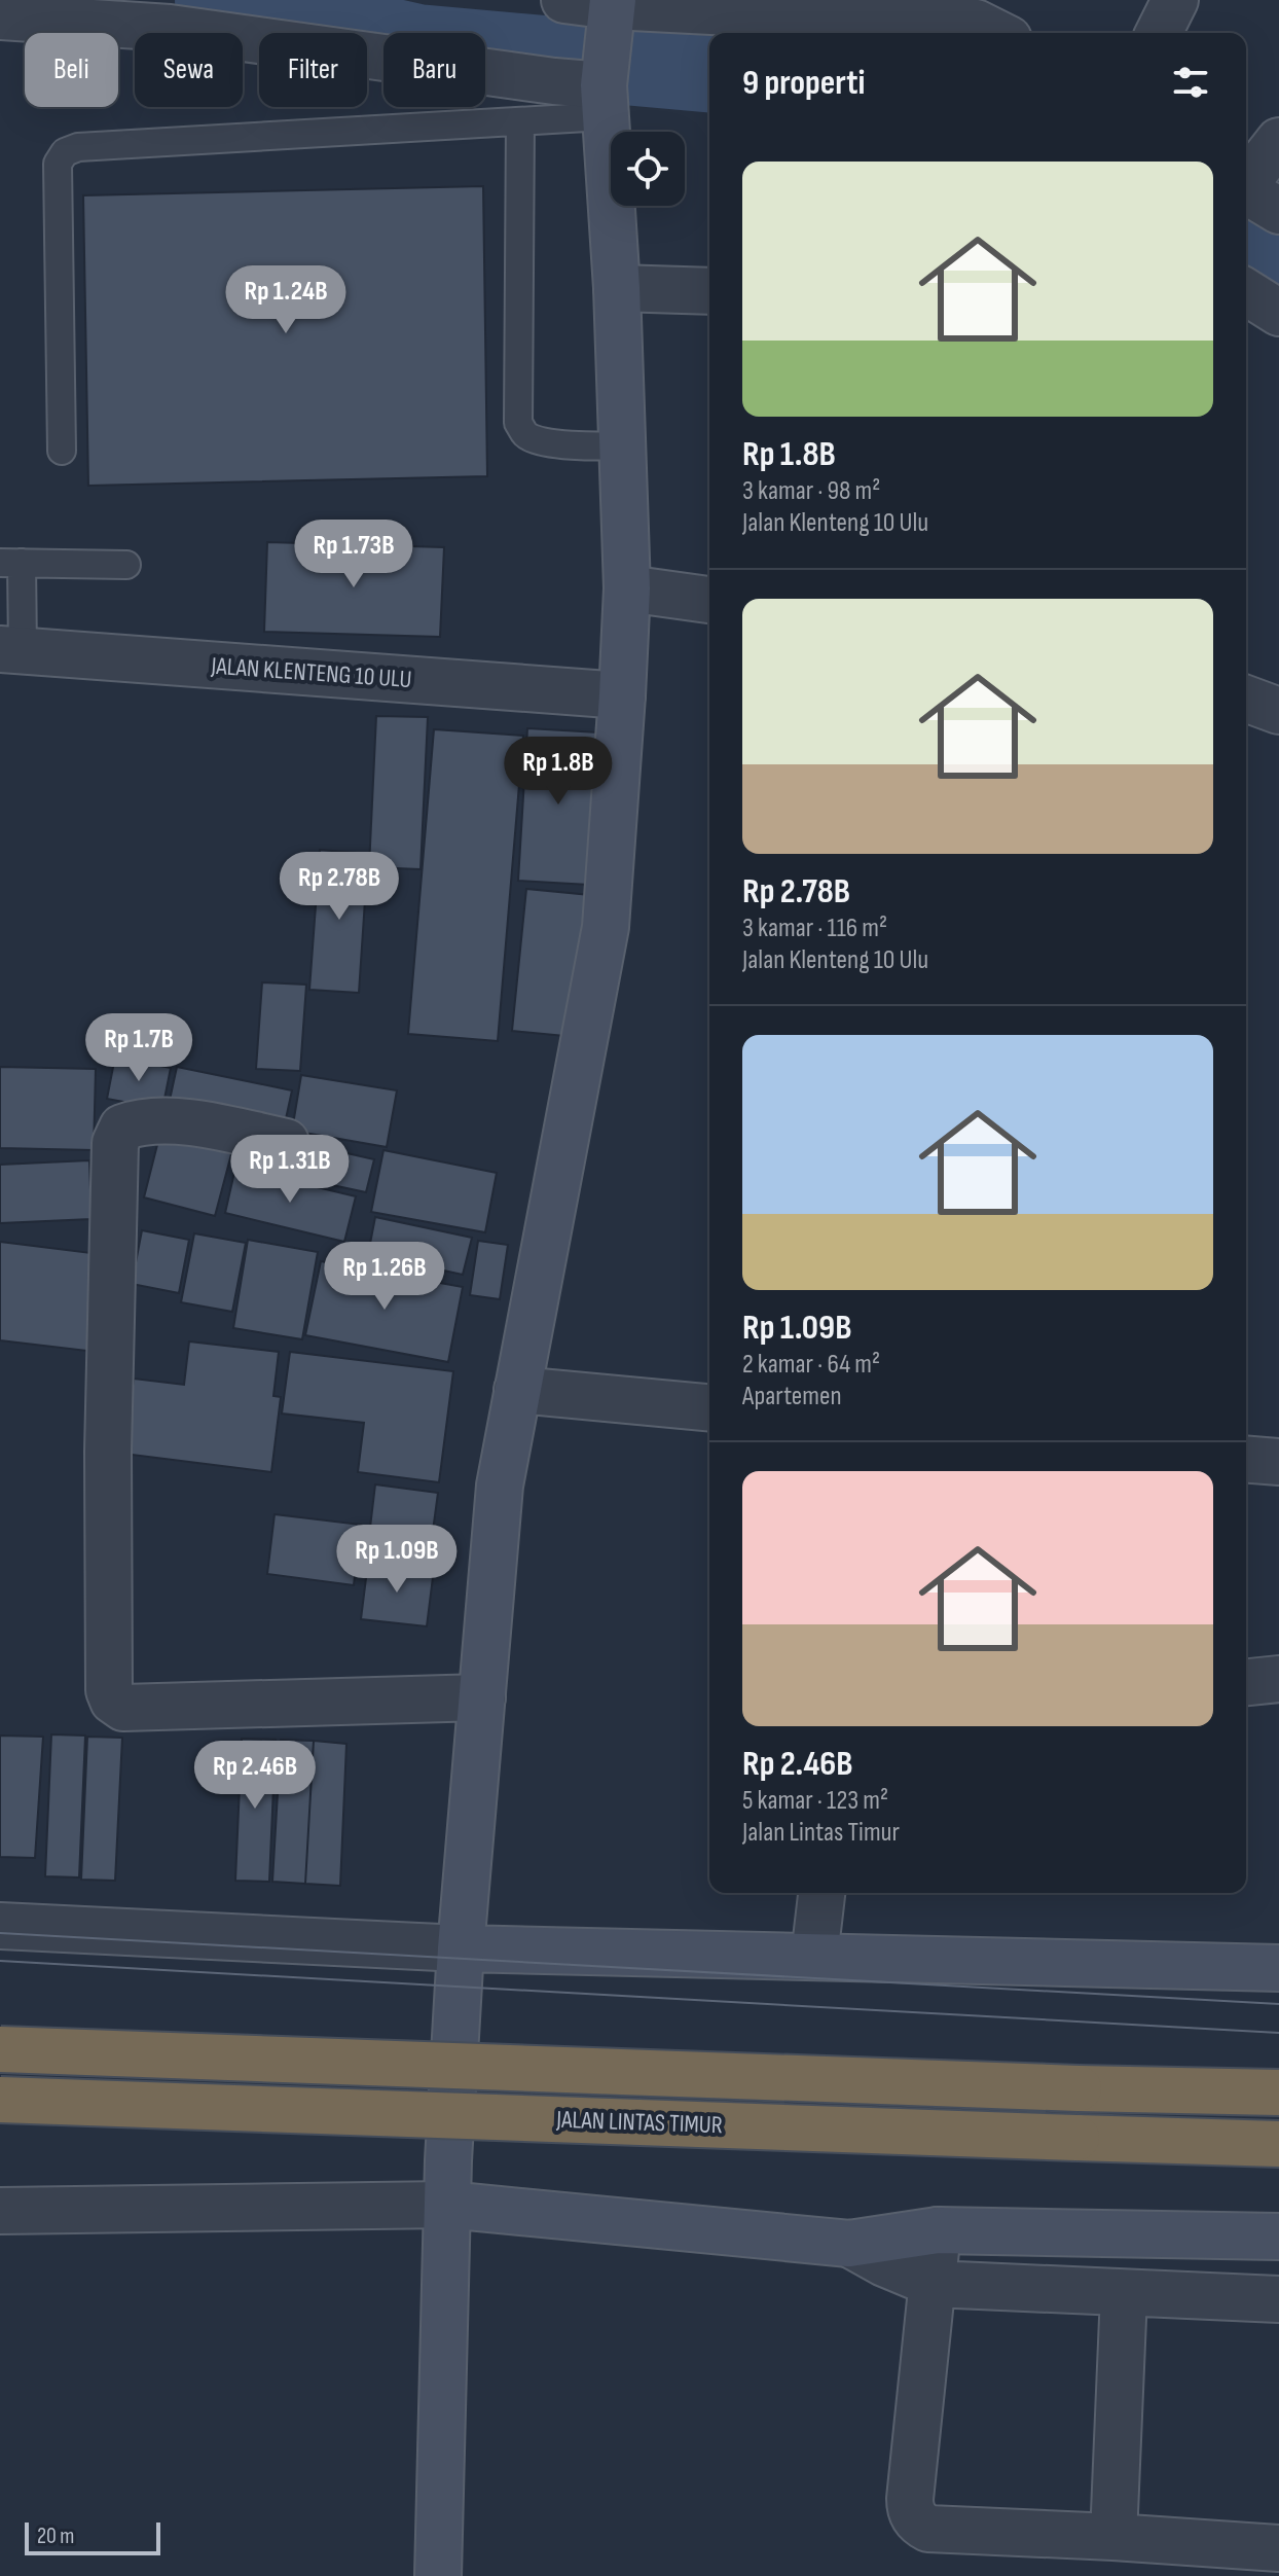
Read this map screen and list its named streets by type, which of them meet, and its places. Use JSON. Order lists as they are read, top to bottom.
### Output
{
  "streets": {
    "highway": ["JALAN LINTAS TIMUR"],
    "street": ["JALAN KLENTENG 10 ULU"]
  },
  "scale_bar": "20 m",
  "page": {
    "chip": [
      "Beli",
      "Sewa",
      "Filter",
      "Baru"
    ],
    "heading": "9 properti",
    "list": [
      {
        "name": "Rp 1.8B",
        "note": "3 kamar · 98 m² · Jalan Klenteng 10 Ulu"
      },
      {
        "name": "Rp 2.78B",
        "note": "3 kamar · 116 m² · Jalan Klenteng 10 Ulu"
      },
      {
        "name": "Rp 1.09B",
        "note": "2 kamar · 64 m² · Apartemen"
      },
      {
        "name": "Rp 2.46B",
        "note": "5 kamar · 123 m² · Jalan Lintas Timur"
      }
    ],
    "price": [
      "Rp 1.24B",
      "Rp 1.73B",
      "Rp 1.8B",
      "Rp 2.78B",
      "Rp 1.7B",
      "Rp 1.31B",
      "Rp 1.26B",
      "Rp 1.09B",
      "Rp 2.46B"
    ],
    "scale": "20 m"
  }
}
